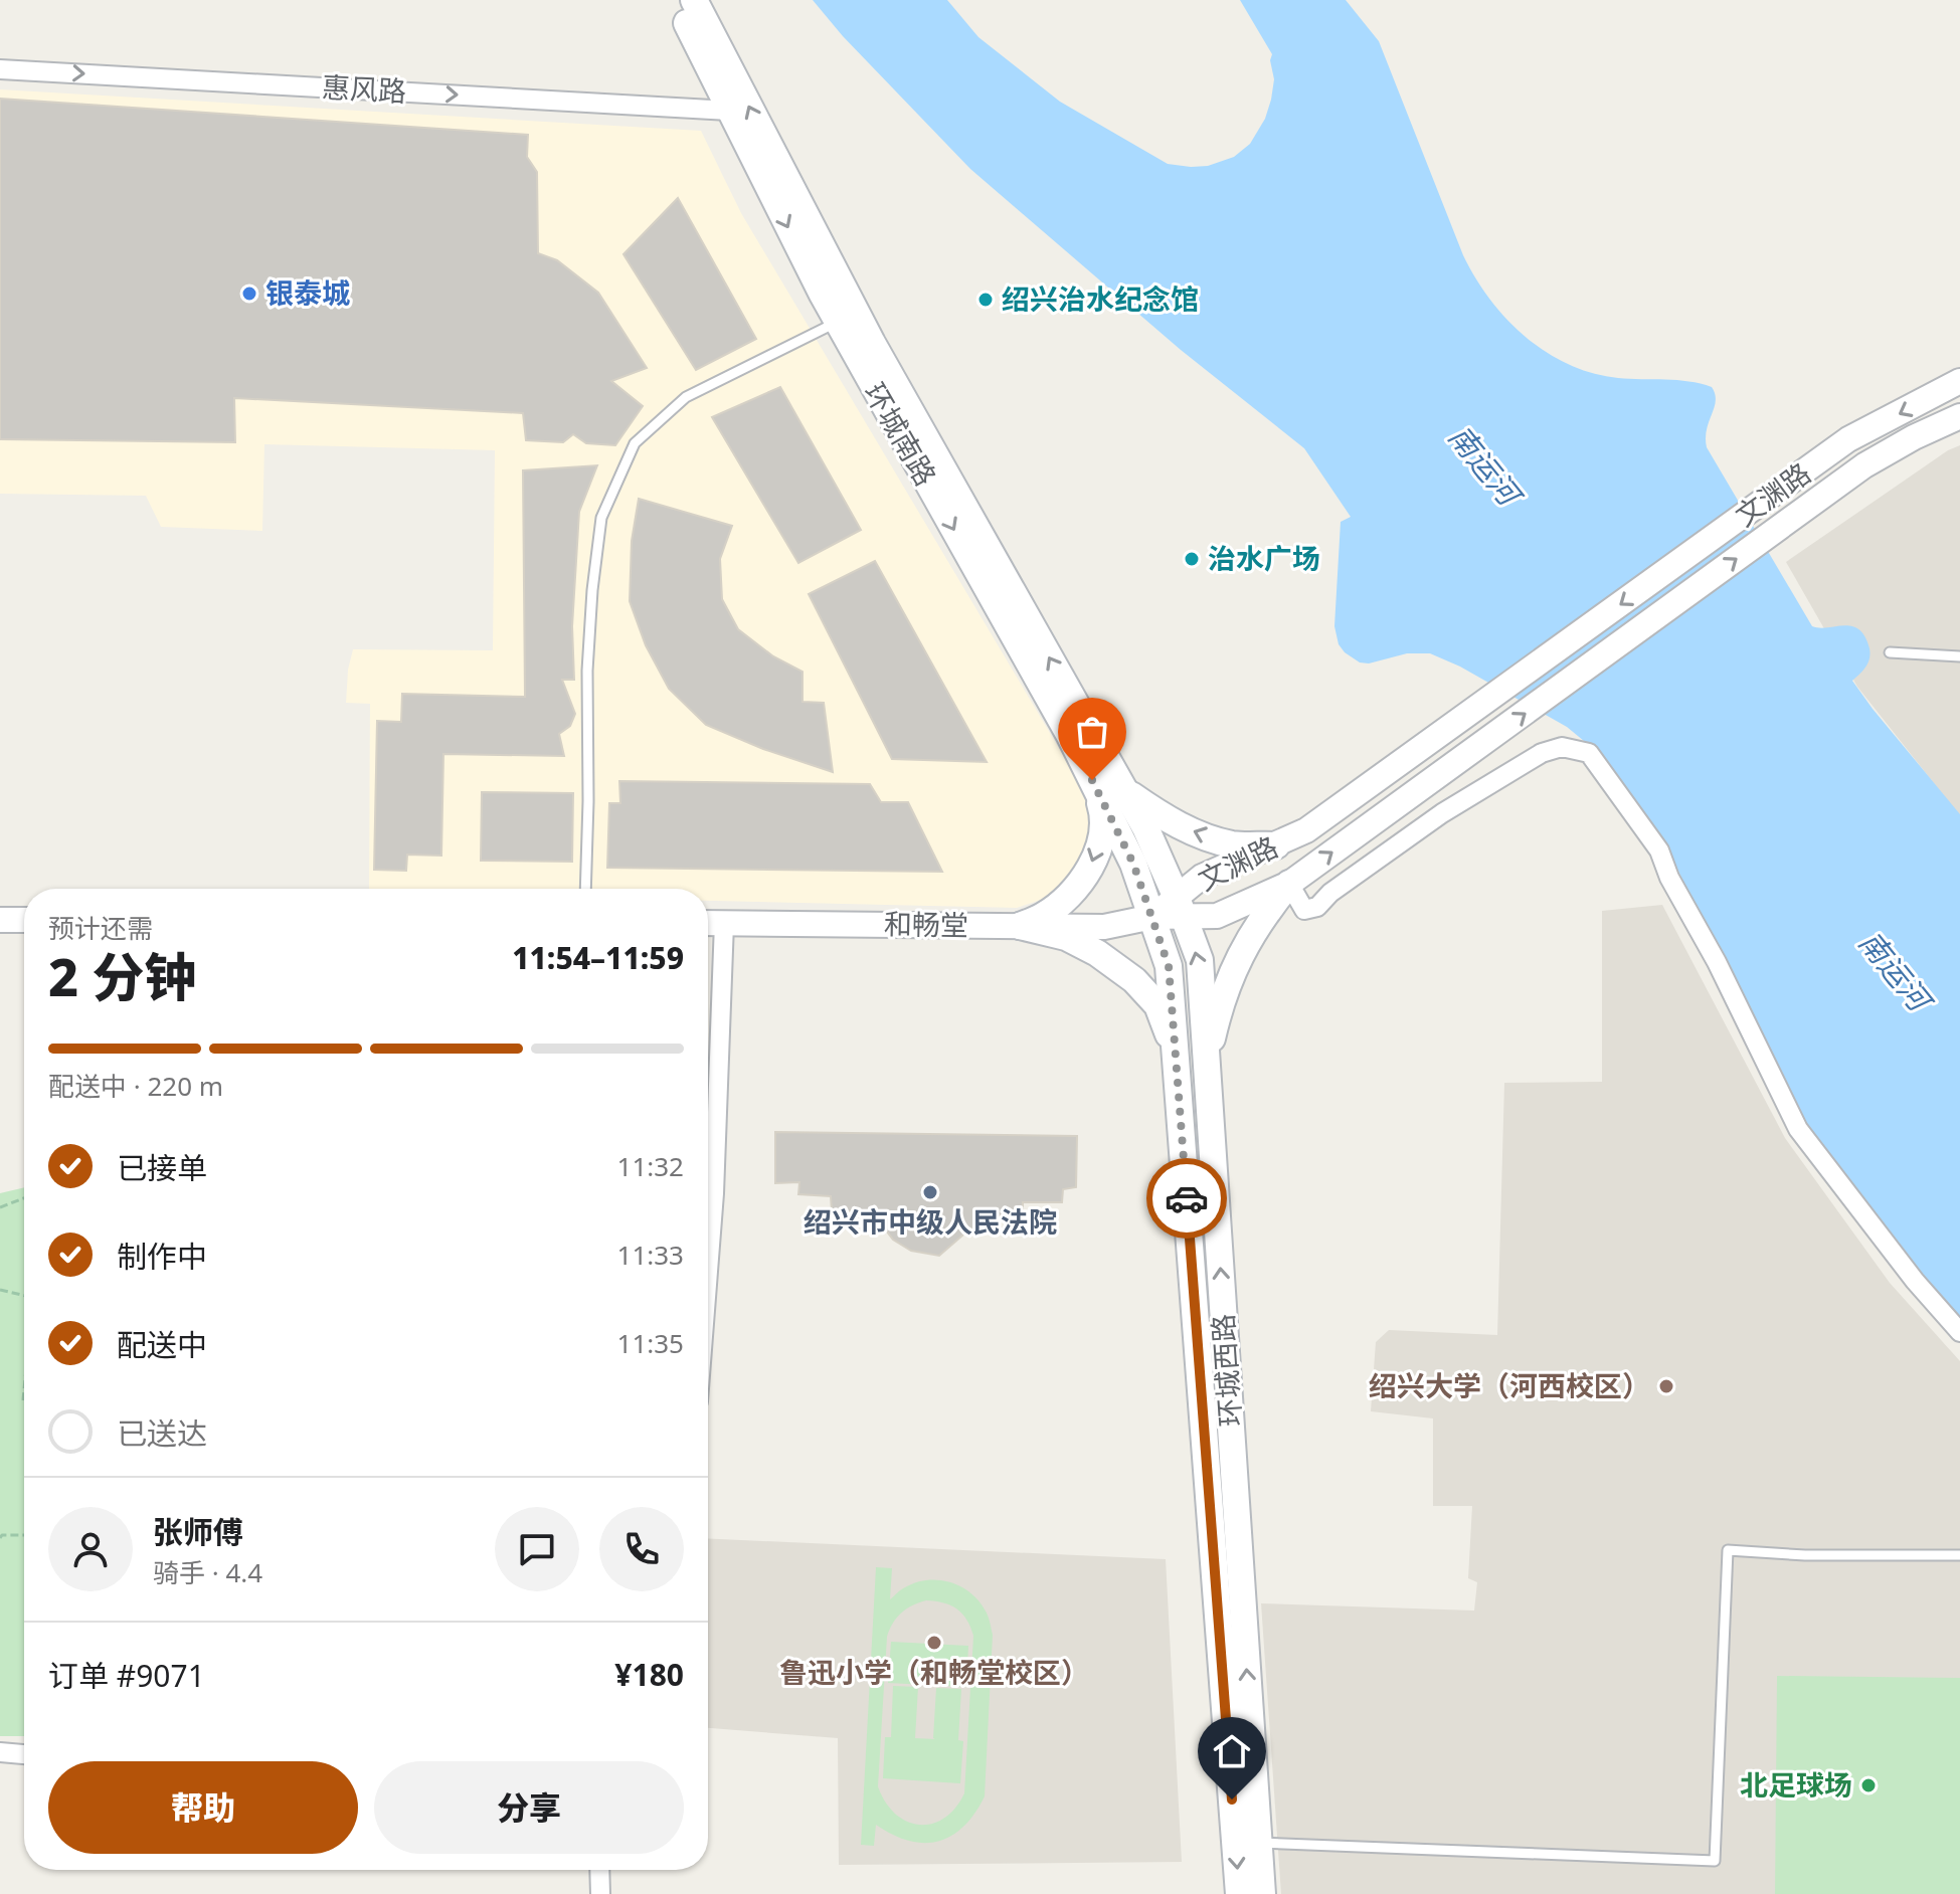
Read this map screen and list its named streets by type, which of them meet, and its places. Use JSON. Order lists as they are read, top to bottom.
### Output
{
  "streets": {
    "main road": ["环城南路", "环城西路"],
    "street": ["惠风路", "文渊路", "和畅堂"]
  },
  "crossings": [
    ["惠风路", "环城南路"],
    ["环城南路", "环城西路"],
    ["文渊路", "和畅堂"],
    ["文渊路", "环城西路"],
    ["和畅堂", "环城西路"]
  ],
  "one_way": ["惠风路"],
  "water": ["南运河"],
  "places": [
    "银泰城",
    "绍兴治水纪念馆",
    "治水广场",
    "绍兴市中级人民法院",
    "绍兴大学（河西校区）",
    "鲁迅小学（和畅堂校区）",
    "北足球场"
  ],
  "page": {
    "heading": ["2 分钟", "预计还需", "11:54–11:59"],
    "panel": [
      "张师傅",
      "骑手 · 4.4",
      "订单 #9071",
      "¥180"
    ],
    "bar": "配送中 · 220 m",
    "list": [
      ["已接单", "11:32"],
      ["制作中", "11:33"],
      ["配送中", "11:35"],
      "已送达"
    ],
    "buttons": ["帮助", "分享"]
  }
}
